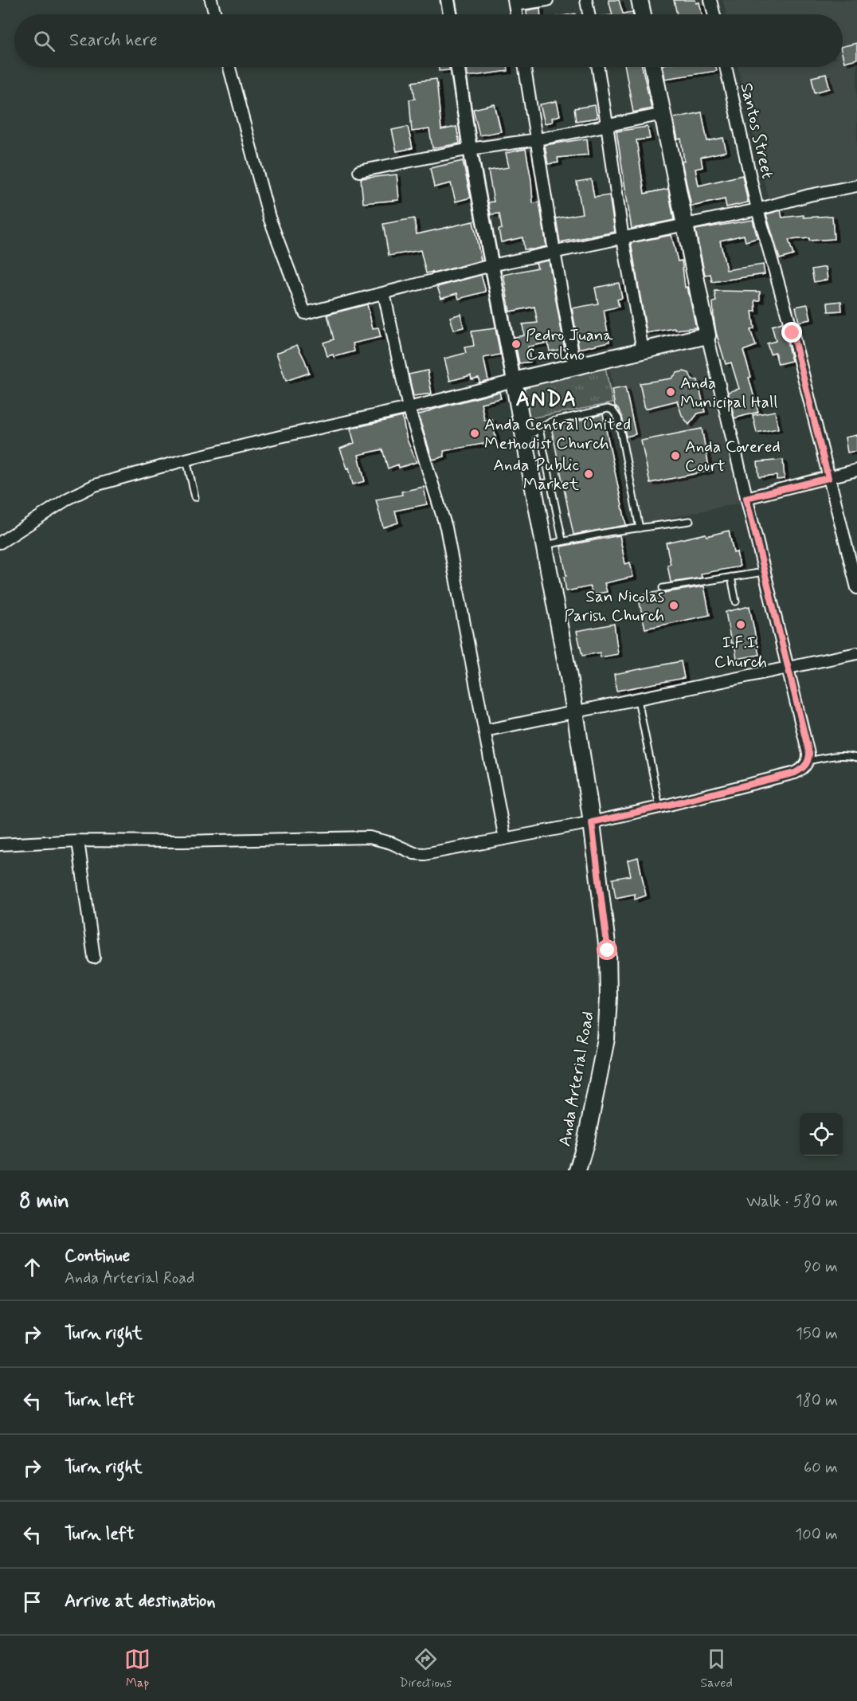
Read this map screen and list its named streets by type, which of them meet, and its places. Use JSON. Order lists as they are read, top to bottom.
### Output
{
  "streets": {
    "main road": ["Anda Arterial Road"],
    "street": ["Santos Street"]
  },
  "districts": ["ANDA"],
  "places": [
    "Pedro Juana Carolino",
    "Anda Municipal Hall",
    "Anda Central United Methodist Church",
    "Anda Covered Court",
    "Anda Public Market",
    "San Nicolas Parish Church",
    "I.F.I. Church"
  ],
  "page": {
    "search": "Search here",
    "heading": ["8 min", "Walk · 580 m"],
    "list": [
      ["Continue", "Anda Arterial Road", "90 m"],
      ["Turn right", "150 m"],
      ["Turn left", "180 m"],
      ["Turn right", "60 m"],
      ["Turn left", "100 m"],
      "Arrive at destination"
    ],
    "nav": ["Map", "Directions", "Saved"]
  }
}
